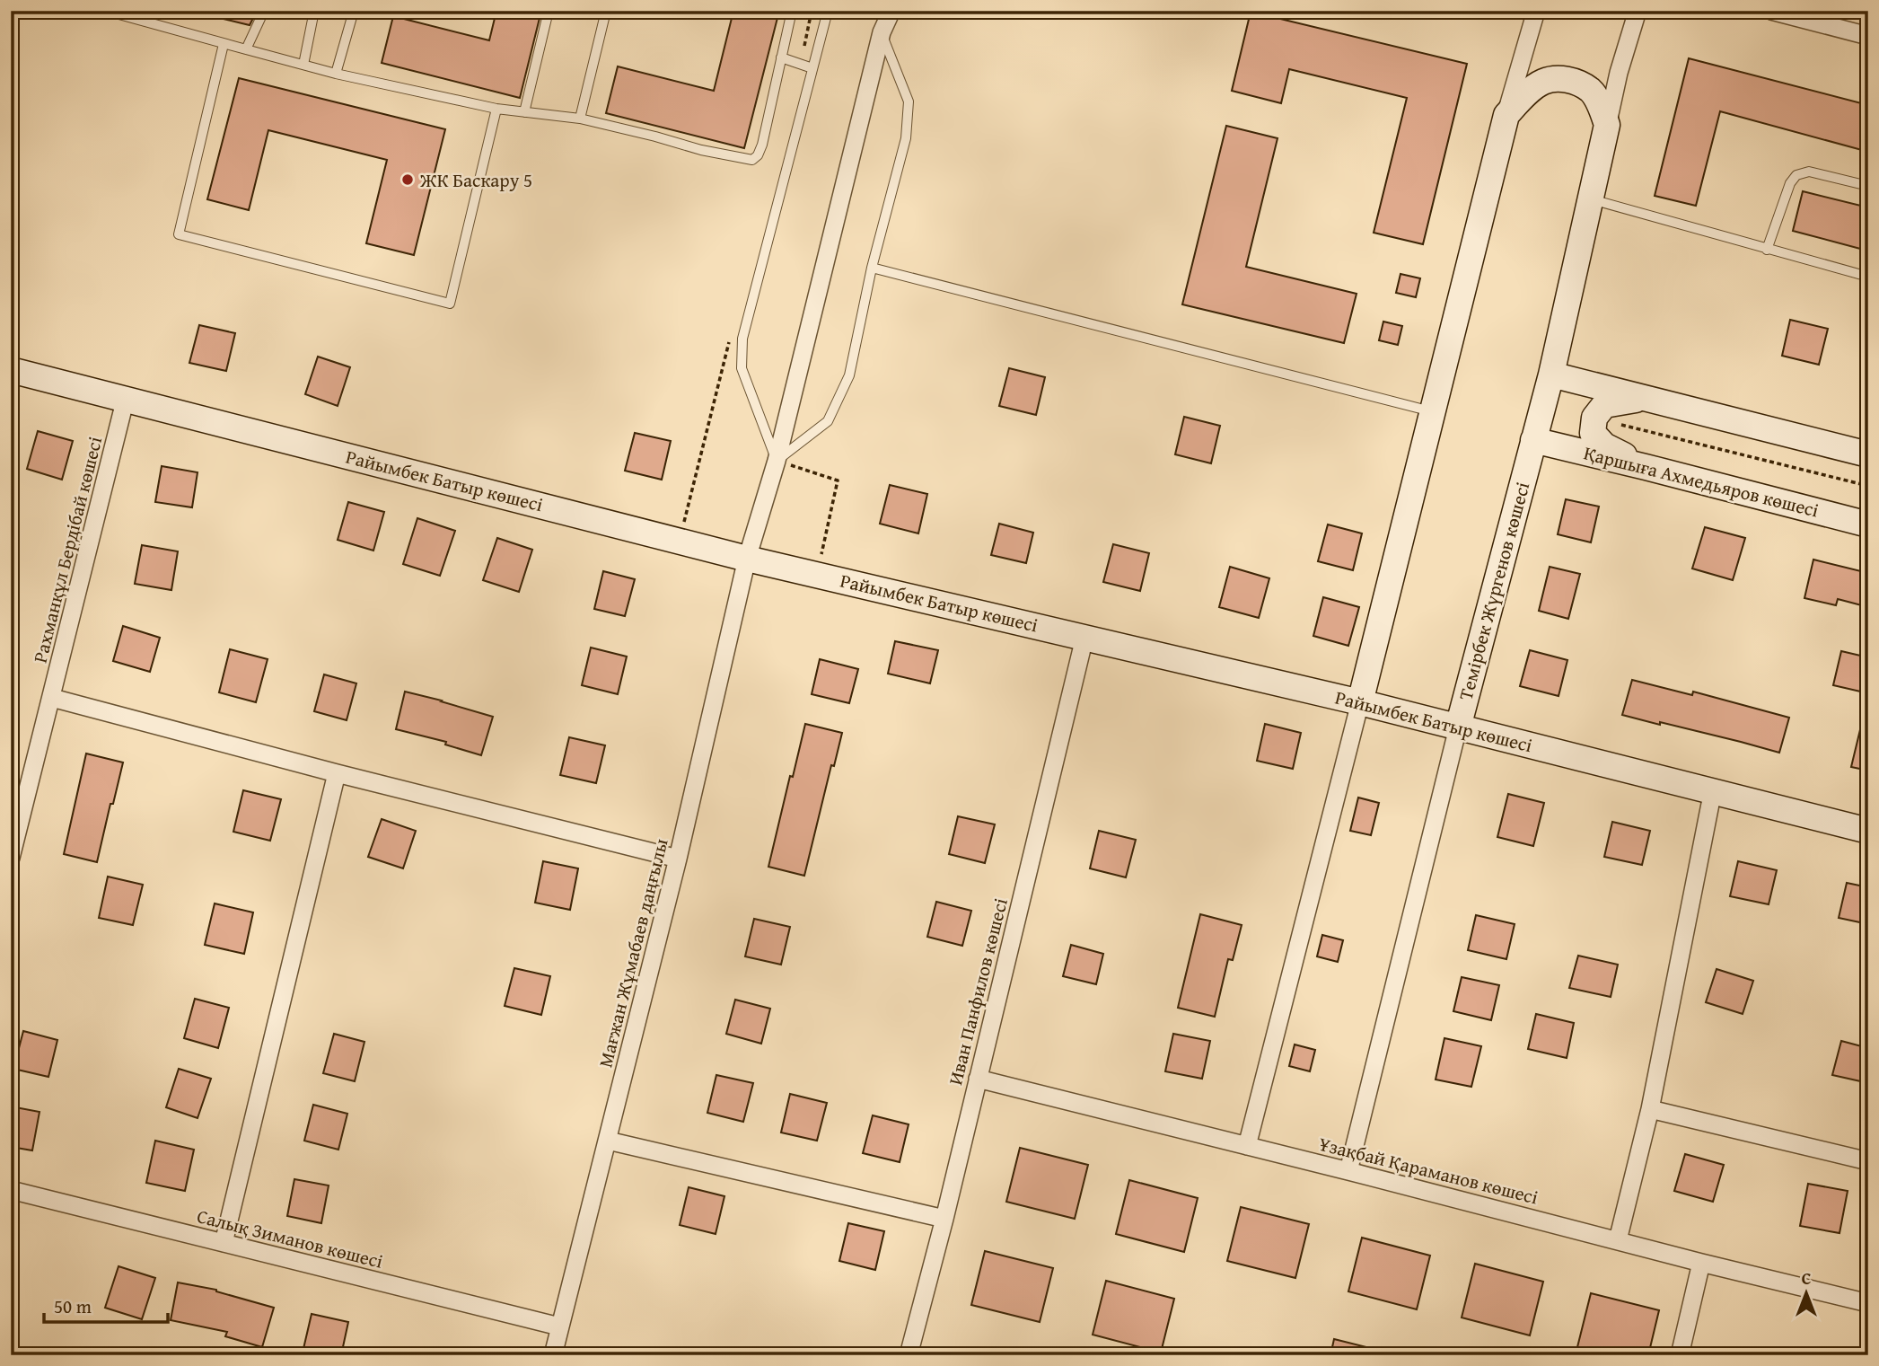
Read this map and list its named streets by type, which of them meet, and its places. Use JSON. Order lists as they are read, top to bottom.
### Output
{
  "streets": {
    "street": [
      "Райымбек Батыр көшесі",
      "Қаршыға Ахмедьяров көшесі",
      "Рахманқұл Бердібай көшесі",
      "Темірбек Жүргенов көшесі",
      "Мағжан Жұмабаев даңғылы",
      "Иван Панфилов көшесі",
      "Ұзақбай Қараманов көшесі",
      "Салық Зиманов көшесі"
    ]
  },
  "crossings": [
    ["Райымбек Батыр көшесі", "Рахманқұл Бердібай көшесі"],
    ["Райымбек Батыр көшесі", "Темірбек Жүргенов көшесі"],
    ["Райымбек Батыр көшесі", "Мағжан Жұмабаев даңғылы"],
    ["Райымбек Батыр көшесі", "Иван Панфилов көшесі"],
    ["Қаршыға Ахмедьяров көшесі", "Темірбек Жүргенов көшесі"],
    ["Темірбек Жүргенов көшесі", "Ұзақбай Қараманов көшесі"],
    ["Мағжан Жұмабаев даңғылы", "Салық Зиманов көшесі"],
    ["Иван Панфилов көшесі", "Ұзақбай Қараманов көшесі"]
  ],
  "places": ["ЖК Баскару 5"],
  "scale_bar": "50 m",
  "north": "top"
}
